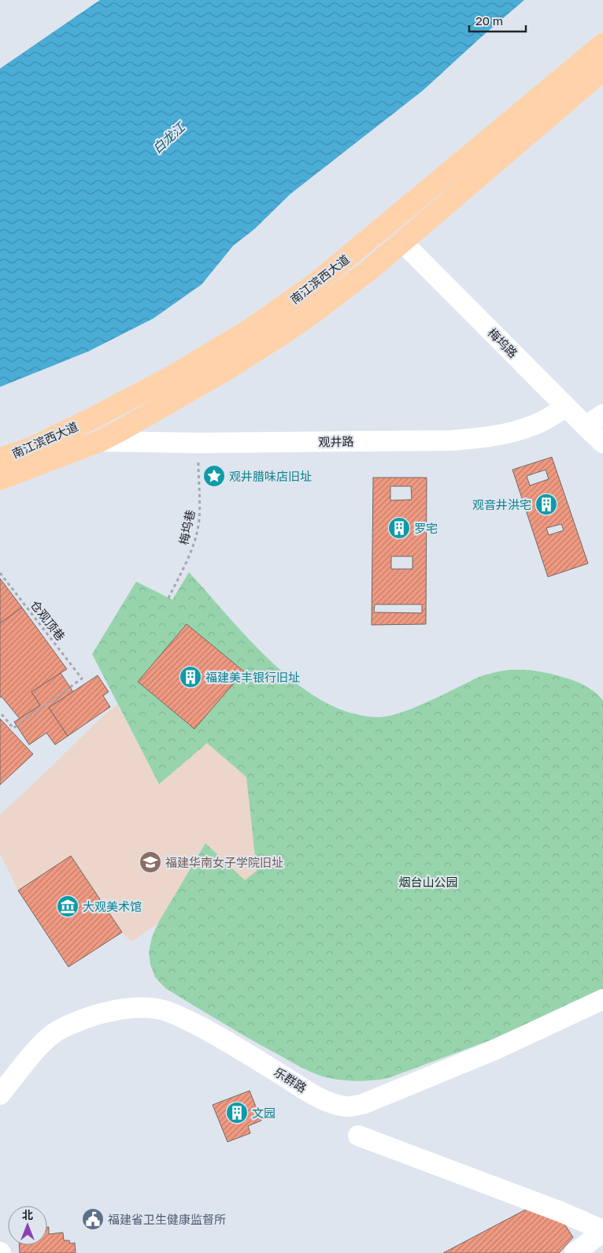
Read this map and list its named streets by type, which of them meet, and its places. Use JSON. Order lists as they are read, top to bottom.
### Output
{
  "streets": {
    "main road": ["南江滨西大道"],
    "street": ["梅坞路", "观井路", "乐群路"],
    "path": ["梅坞巷", "仓观顶巷"]
  },
  "crossings": [
    ["南江滨西大道", "梅坞路"],
    ["南江滨西大道", "观井路"],
    ["梅坞路", "观井路"]
  ],
  "water": ["白龙江"],
  "parks": ["烟台山公园"],
  "places": {
    "place": ["观井腊味店旧址"],
    "building": [
      "观音井洪宅",
      "罗宅",
      "福建美丰银行旧址",
      "文园"
    ],
    "school or university": ["福建华南女子学院旧址"],
    "museum": ["大观美术馆"],
    "public building": ["福建省卫生健康监督所"]
  },
  "scale_bar": "20 m",
  "north": "top"
}
